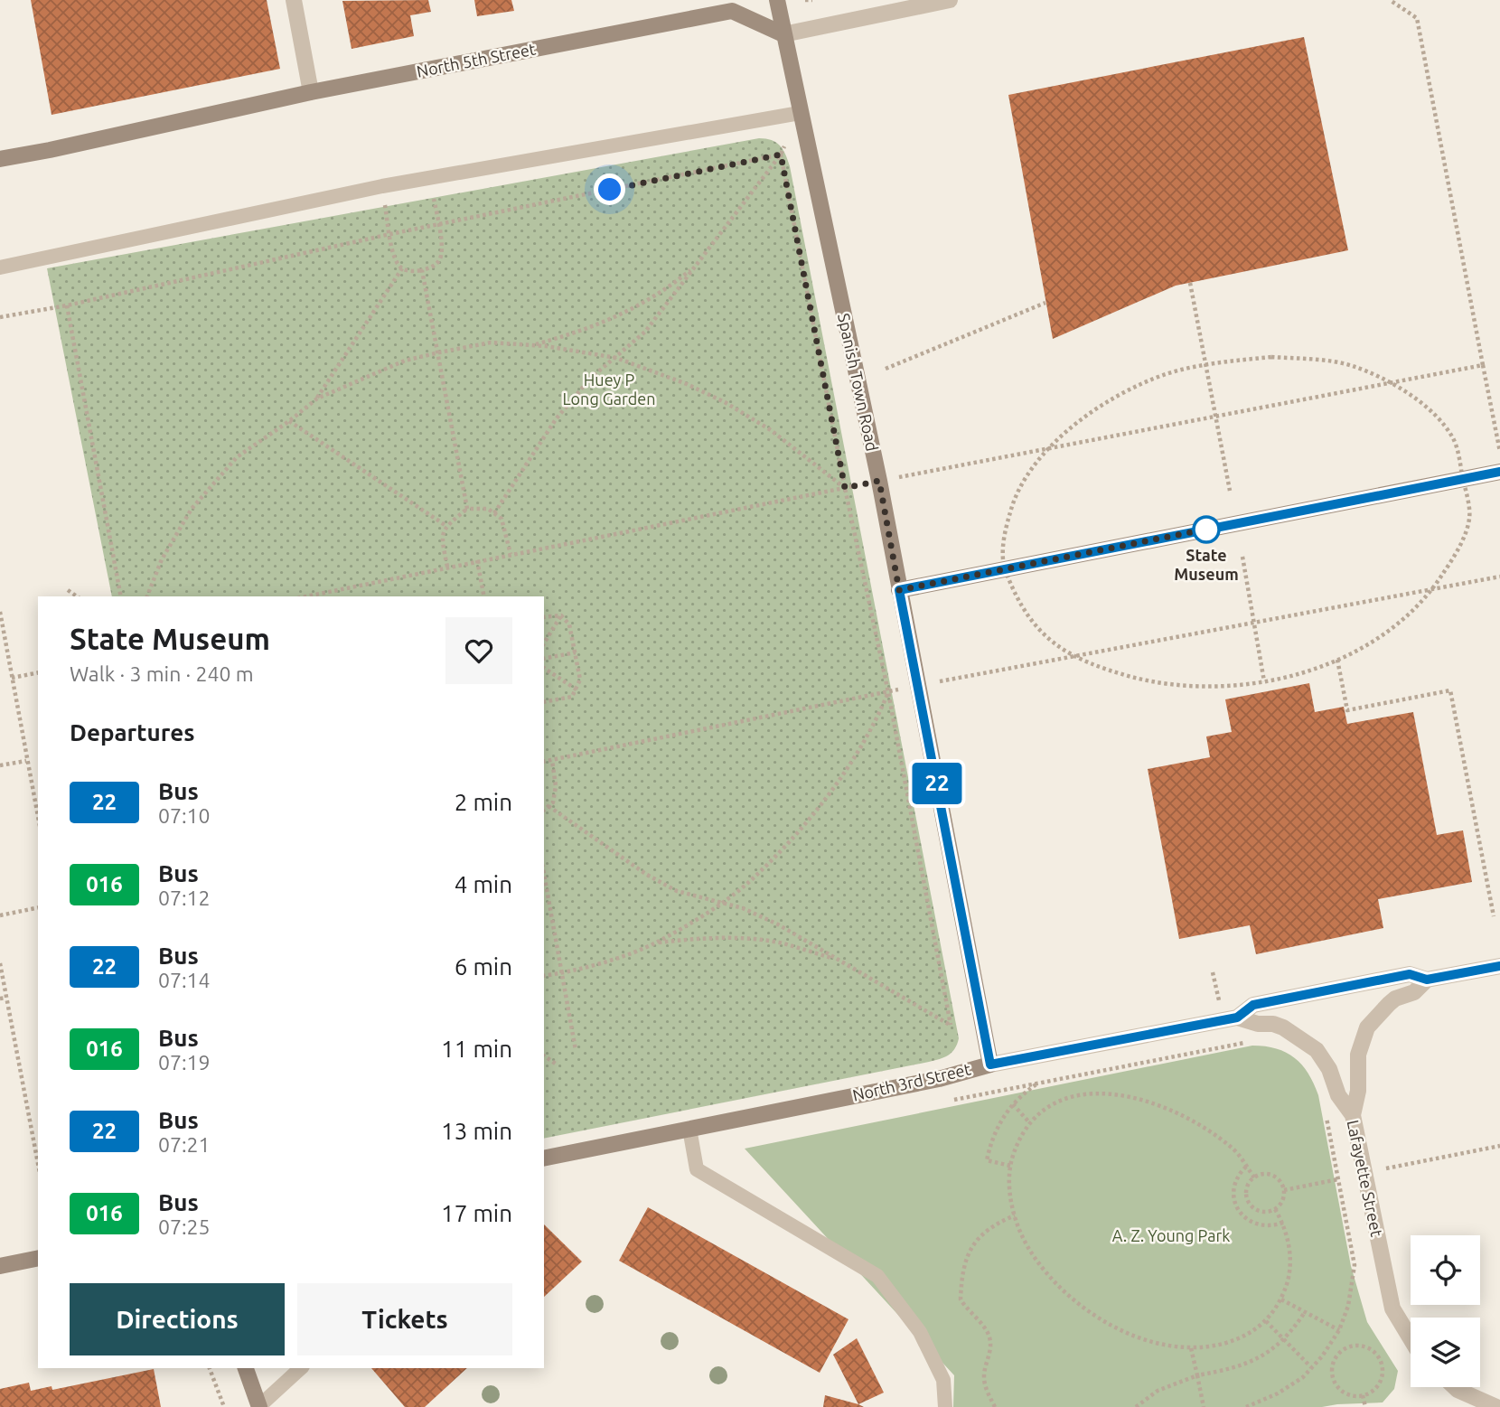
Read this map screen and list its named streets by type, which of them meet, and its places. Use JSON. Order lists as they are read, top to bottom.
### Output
{
  "streets": {
    "street": [
      "North 5th Street",
      "Spanish Town Road",
      "North 3rd Street",
      "Lafayette Street"
    ]
  },
  "crossings": [
    ["North 5th Street", "Spanish Town Road"],
    ["Spanish Town Road", "North 3rd Street"],
    ["North 3rd Street", "Lafayette Street"]
  ],
  "parks": ["Huey P Long Garden", "A. Z. Young Park"],
  "places": ["State Museum"],
  "lines": ["bus line 22"],
  "page": {
    "on_map": "22",
    "heading": [
      ["State Museum", "Walk · 3 min · 240 m"],
      "Departures"
    ],
    "list": [
      {
        "mark": "22",
        "name": "Bus",
        "note": "07:10",
        "value": "2 min"
      },
      {
        "mark": "016",
        "name": "Bus",
        "note": "07:12",
        "value": "4 min"
      },
      {
        "mark": "22",
        "name": "Bus",
        "note": "07:14",
        "value": "6 min"
      },
      {
        "mark": "016",
        "name": "Bus",
        "note": "07:19",
        "value": "11 min"
      },
      {
        "mark": "22",
        "name": "Bus",
        "note": "07:21",
        "value": "13 min"
      },
      {
        "mark": "016",
        "name": "Bus",
        "note": "07:25",
        "value": "17 min"
      }
    ],
    "buttons": ["Directions", "Tickets"]
  }
}
